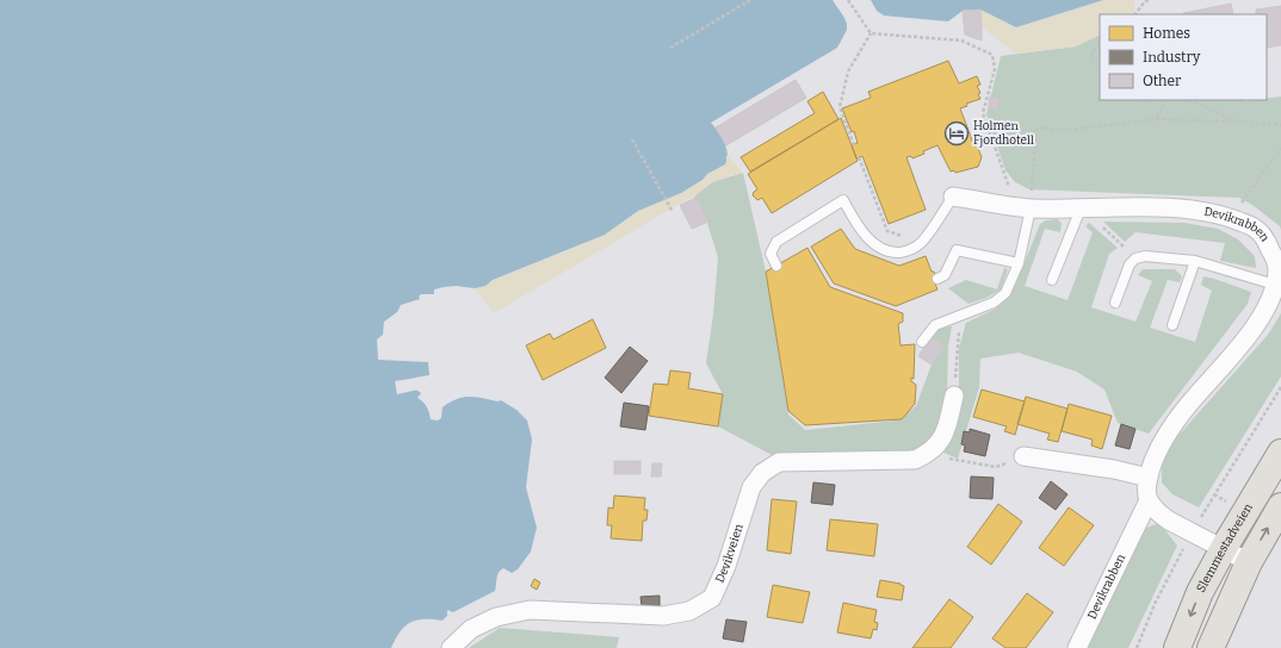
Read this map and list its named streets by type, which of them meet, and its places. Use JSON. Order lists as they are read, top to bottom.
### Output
{
  "streets": {
    "main road": ["Slemmestadveien"],
    "street": ["Devikrabben", "Devikveien"]
  },
  "places": {
    "hotel": ["Holmen Fjordhotell"]
  },
  "legend": ["Homes", "Industry", "Other"]
}
